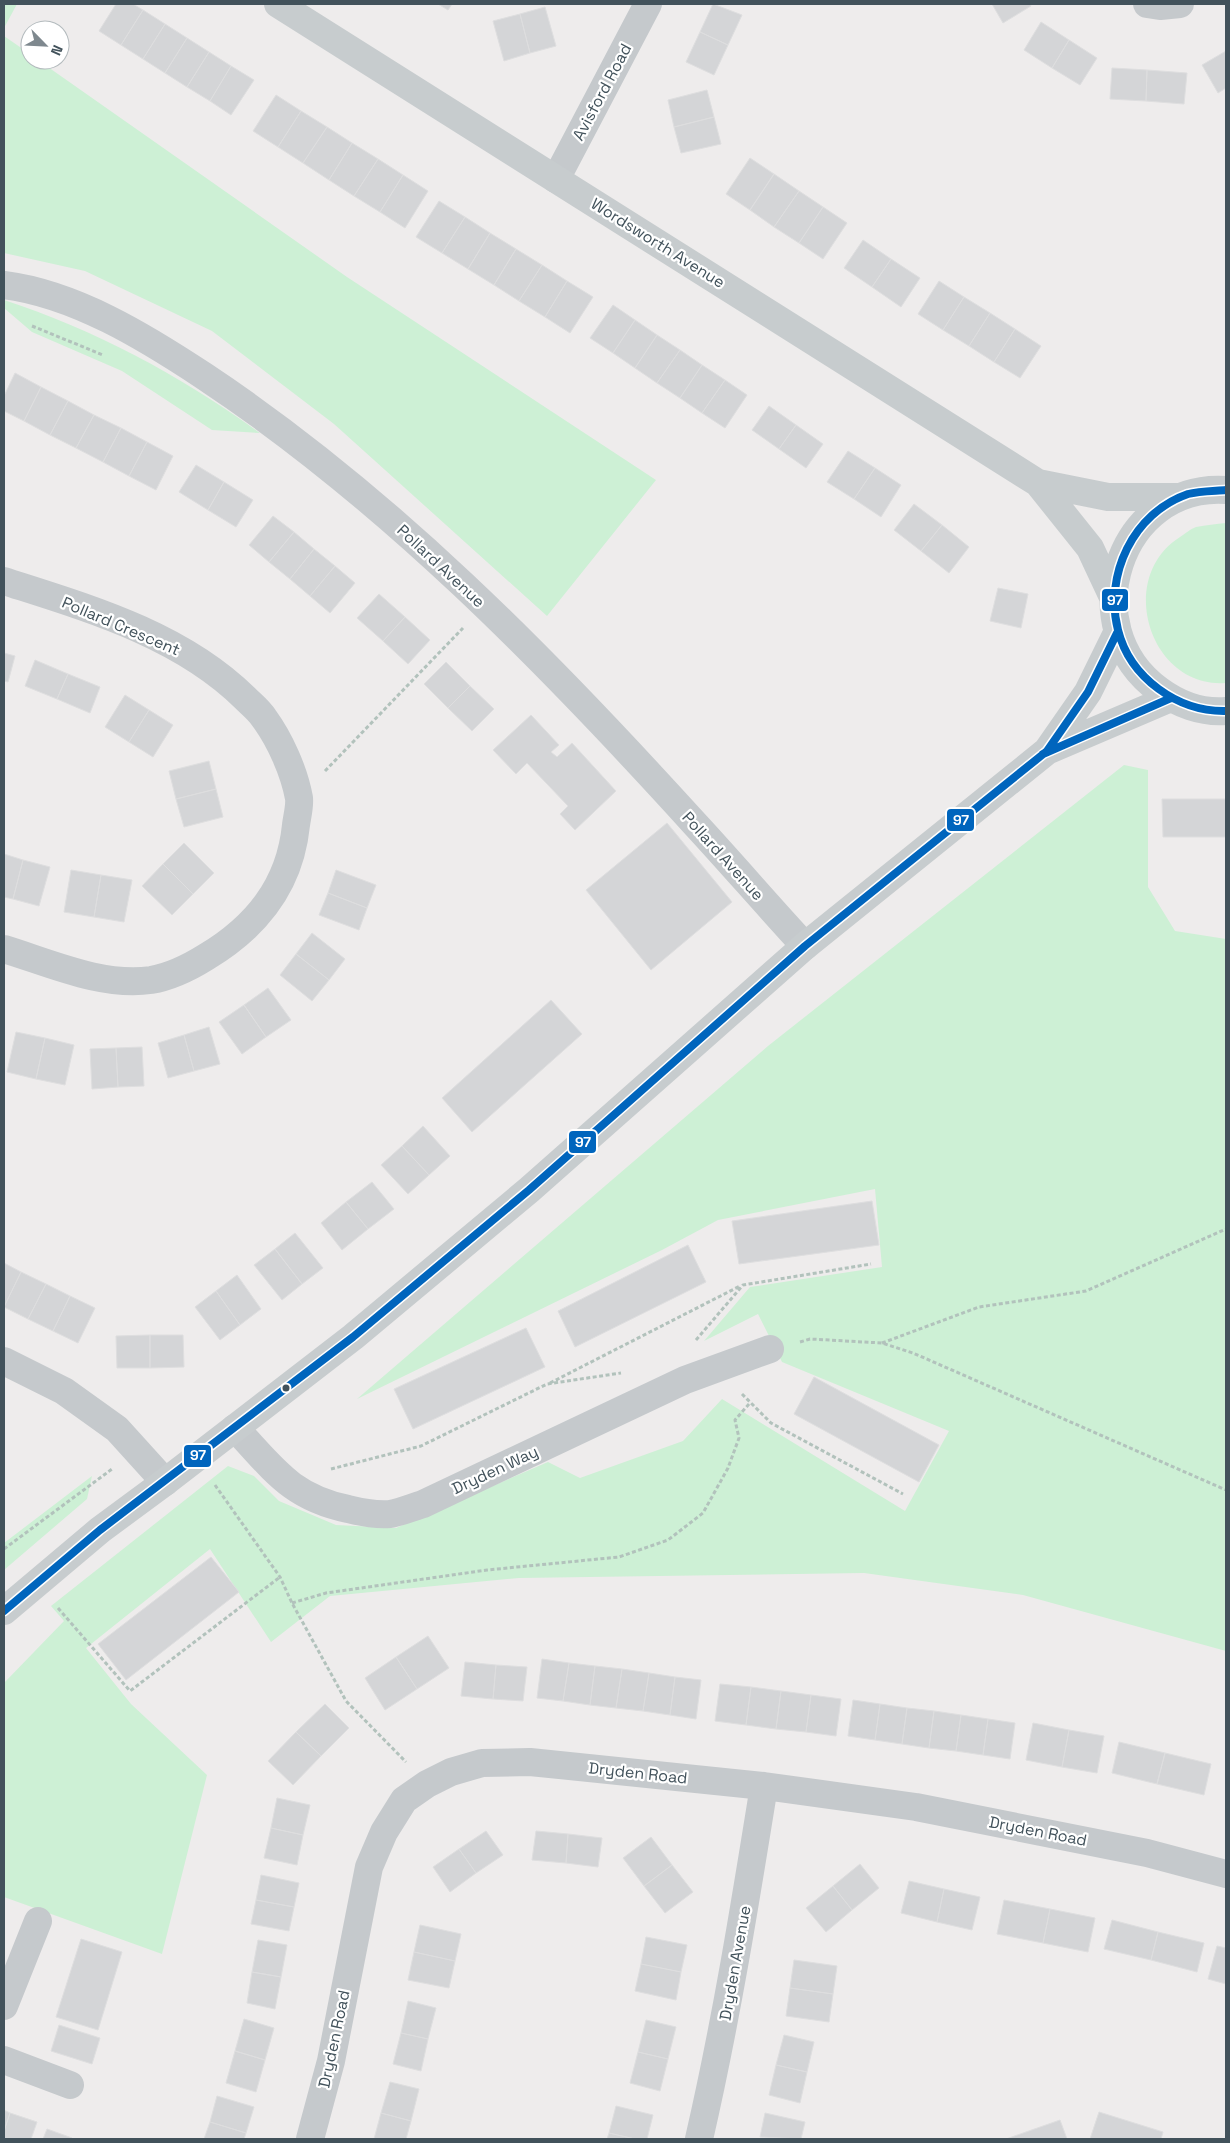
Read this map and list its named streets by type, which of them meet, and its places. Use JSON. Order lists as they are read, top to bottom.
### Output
{
  "streets": {
    "street": [
      "Avisford Road",
      "Wordsworth Avenue",
      "Pollard Avenue",
      "Pollard Crescent",
      "Dryden Way",
      "Dryden Road",
      "Dryden Avenue"
    ]
  },
  "crossings": [
    ["Avisford Road", "Wordsworth Avenue"],
    ["Dryden Road", "Dryden Avenue"]
  ],
  "lines": ["transit line 97"],
  "north": "bottom right"
}
